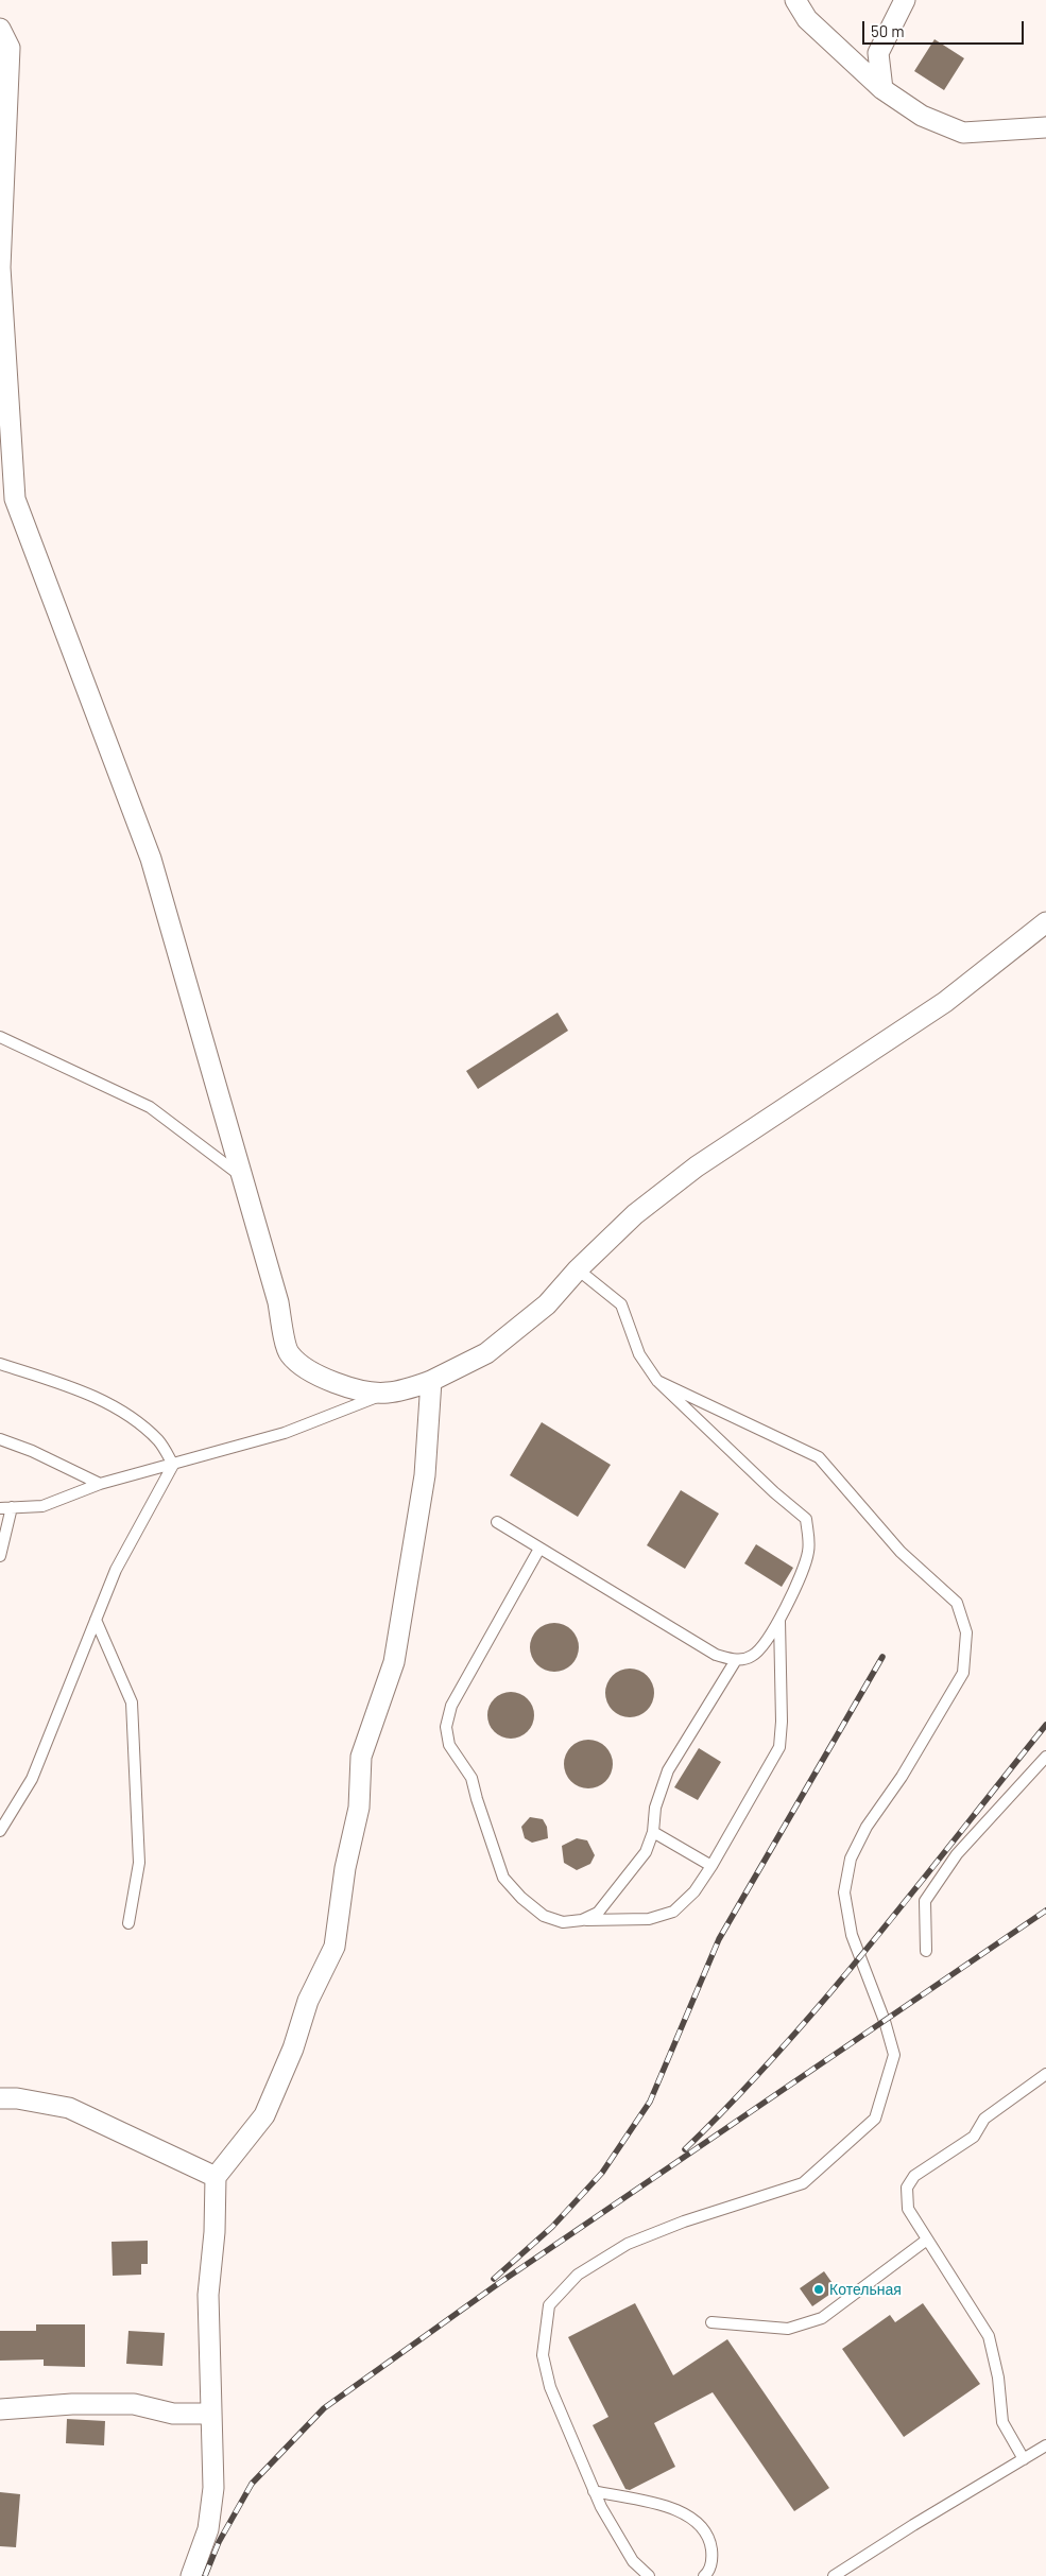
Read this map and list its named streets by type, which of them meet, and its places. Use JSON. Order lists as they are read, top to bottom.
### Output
{
  "places": ["Котельная"],
  "scale_bar": "50 m"
}
